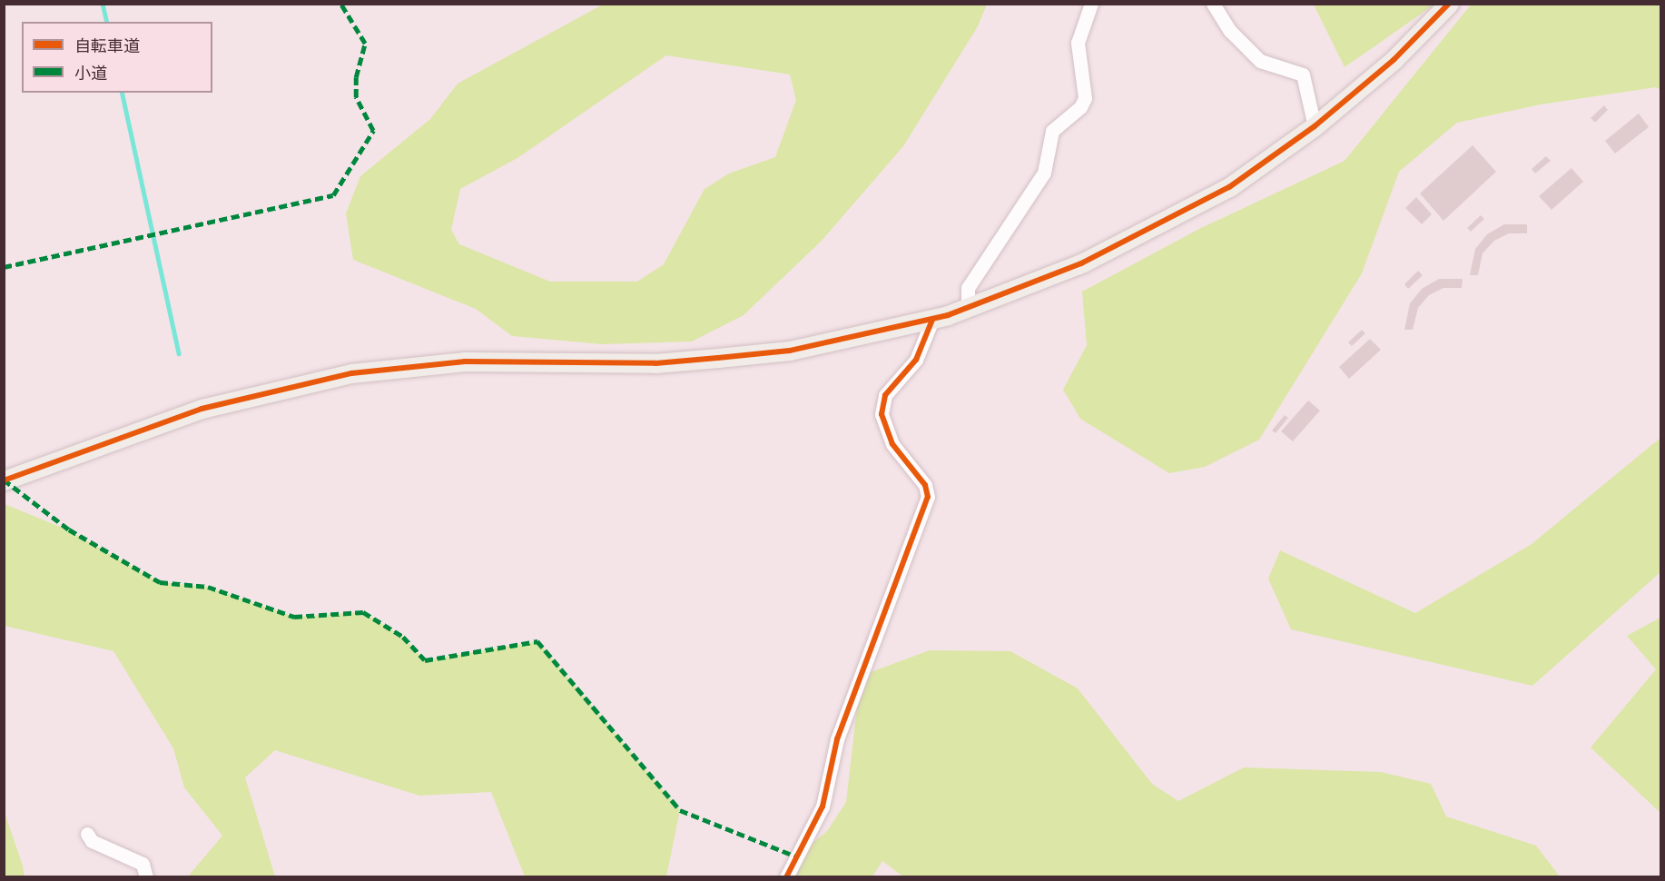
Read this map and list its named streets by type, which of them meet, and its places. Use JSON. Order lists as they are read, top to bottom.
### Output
{
  "legend": ["自転車道", "小道"]
}
